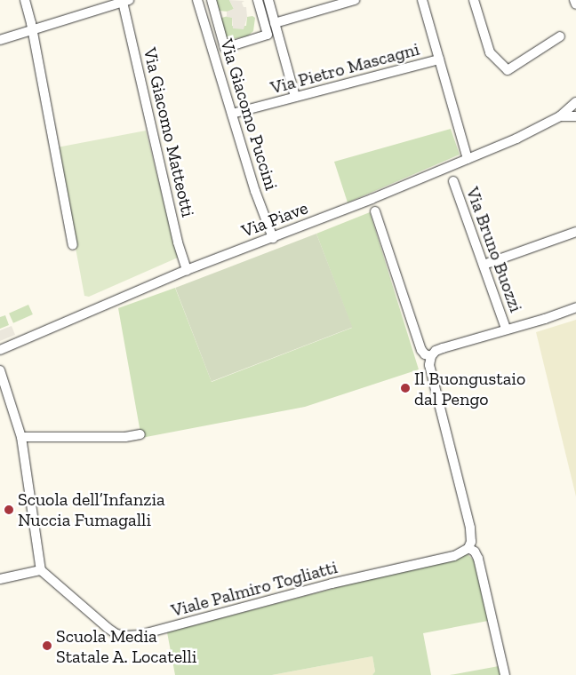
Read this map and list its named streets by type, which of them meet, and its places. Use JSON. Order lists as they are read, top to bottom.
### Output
{
  "streets": {
    "street": [
      "Via Pietro Mascagni",
      "Via Giacomo Puccini",
      "Via Giacomo Matteotti",
      "Via Piave",
      "Via Bruno Buozzi",
      "Viale Palmiro Togliatti"
    ]
  },
  "crossings": [
    ["Via Pietro Mascagni", "Via Giacomo Puccini"],
    ["Via Giacomo Puccini", "Via Piave"],
    ["Via Giacomo Matteotti", "Via Piave"]
  ],
  "places": ["Il Buongustaio dal Pengo", "Scuola dell’Infanzia Nuccia Fumagalli", "Scuola Media Statale A. Locatelli"]
}
